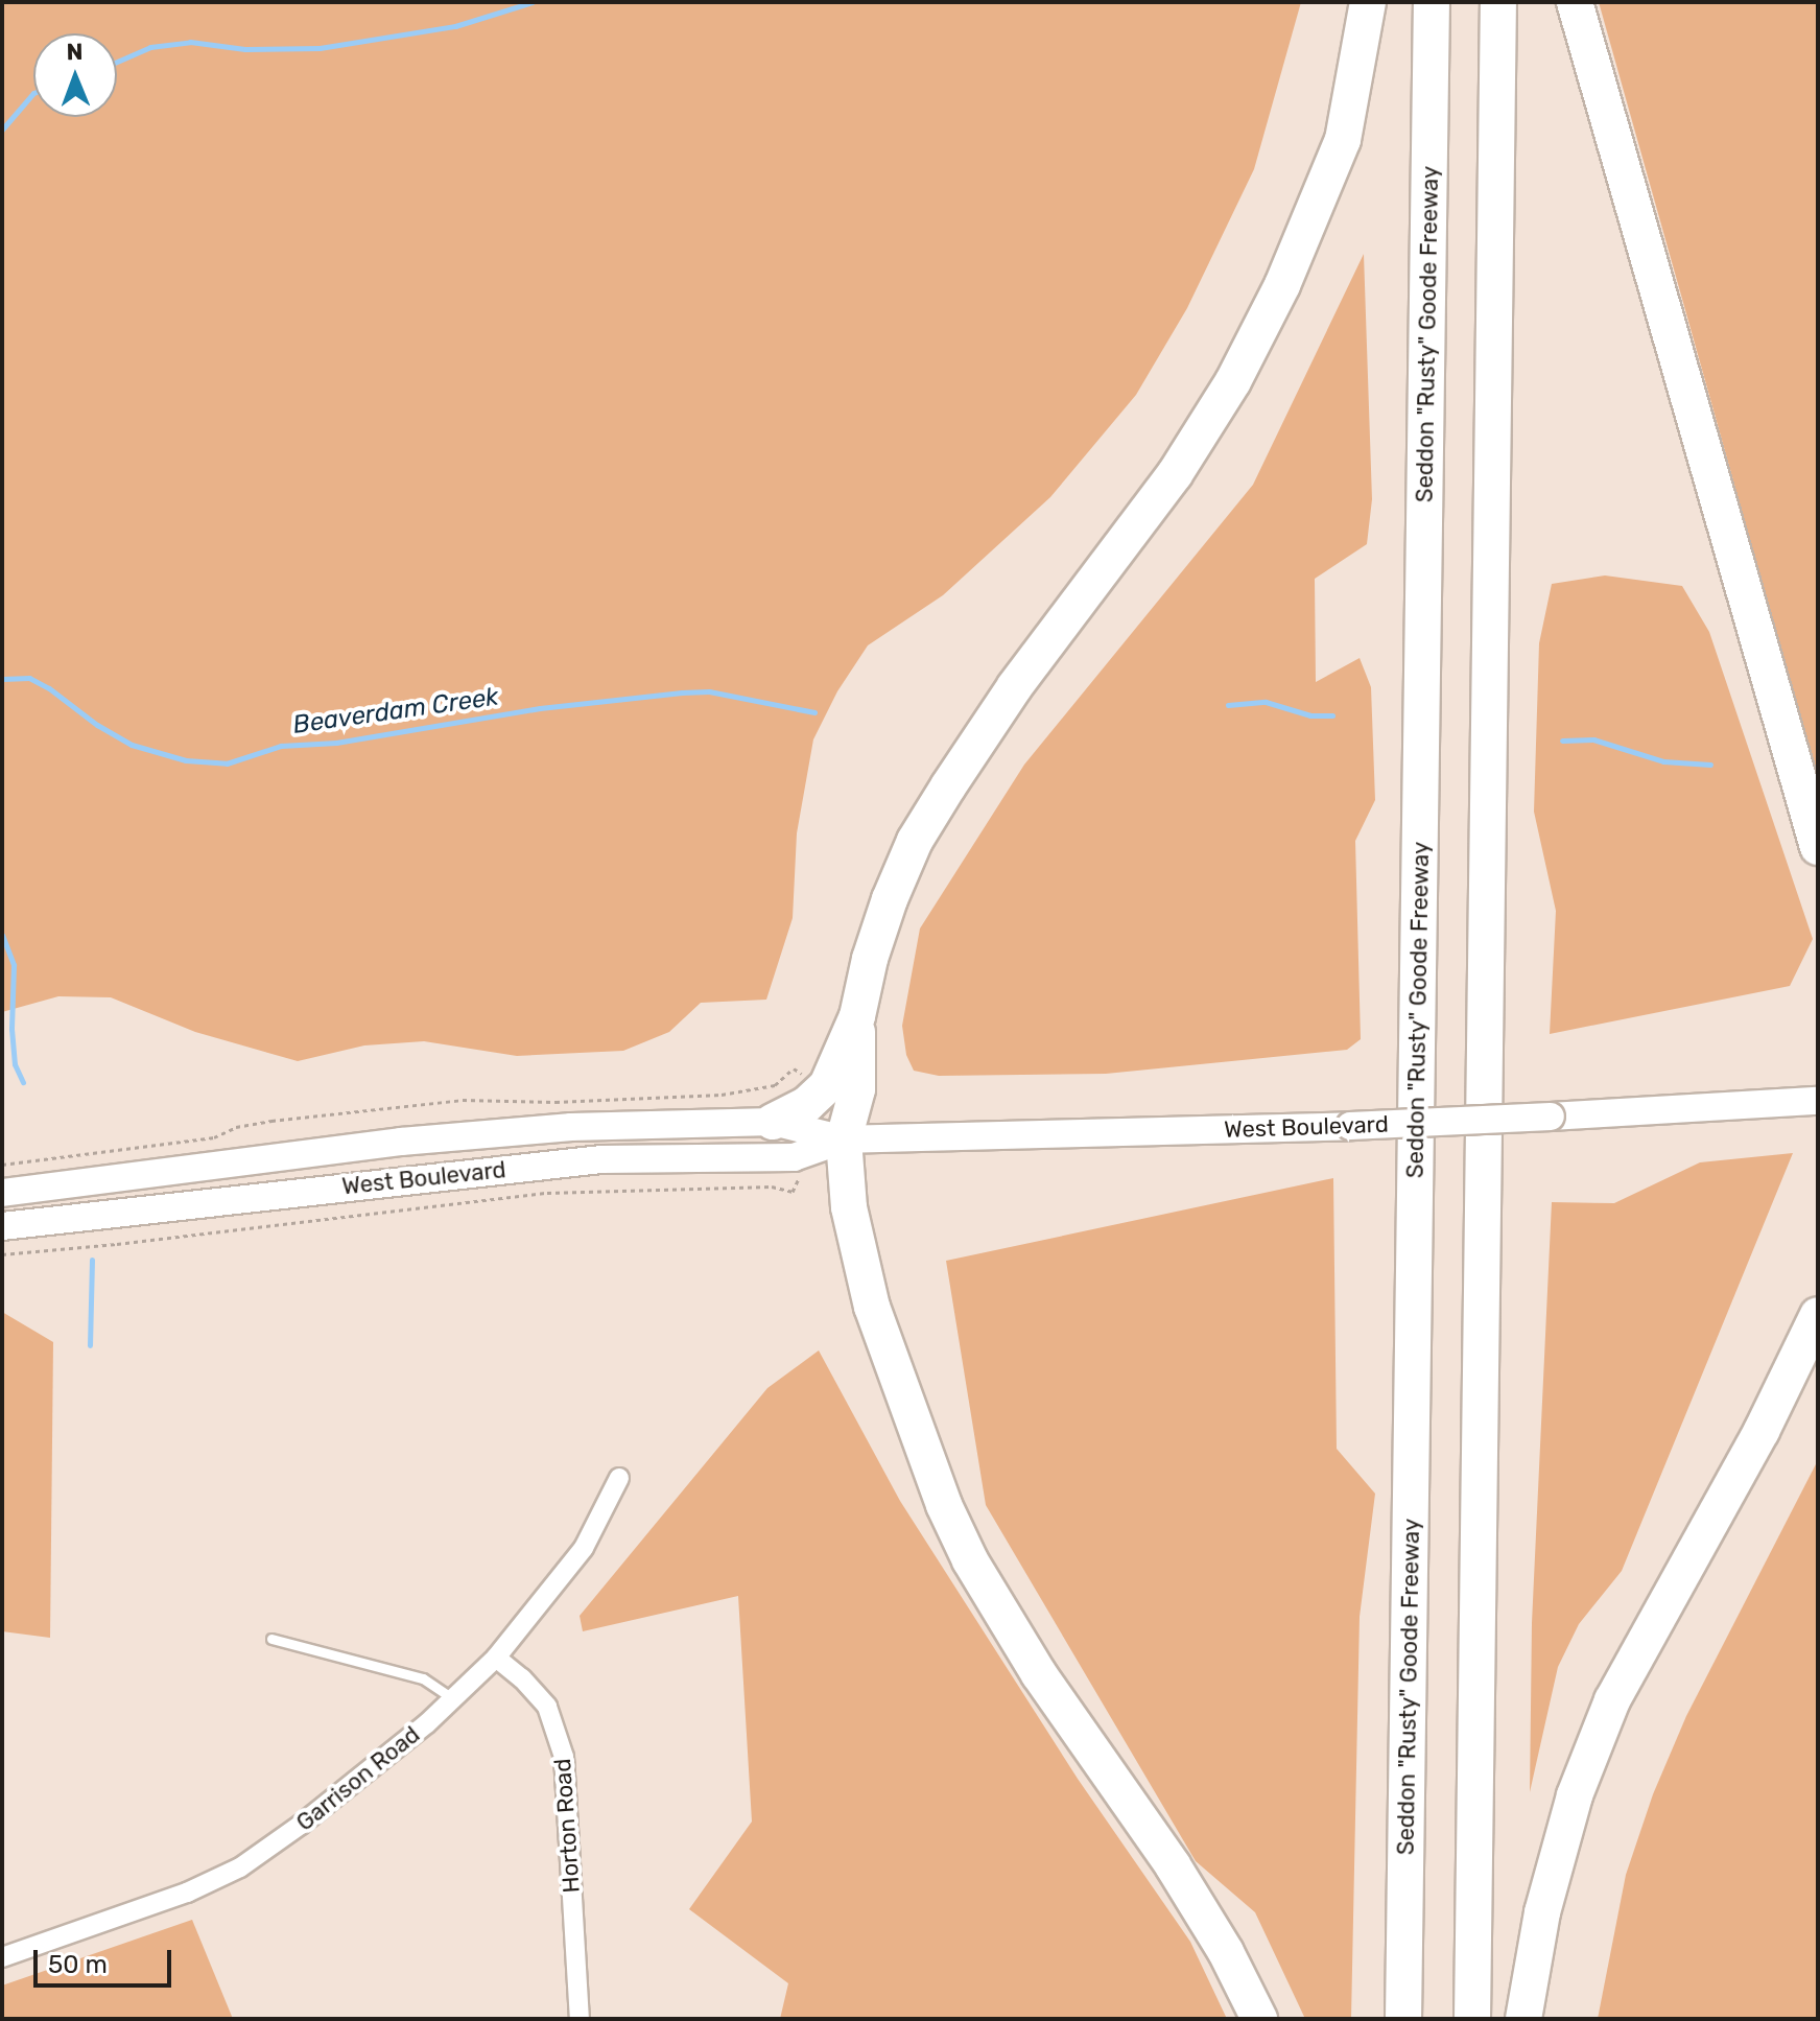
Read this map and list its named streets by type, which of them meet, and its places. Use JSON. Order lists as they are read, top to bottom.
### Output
{
  "streets": {
    "highway": ["Seddon \"Rusty\" Goode Freeway"],
    "street": ["West Boulevard", "Garrison Road", "Horton Road"]
  },
  "crossings": [
    ["Garrison Road", "Horton Road"]
  ],
  "water": ["Beaverdam Creek"],
  "scale_bar": "50 m",
  "north": "top"
}
